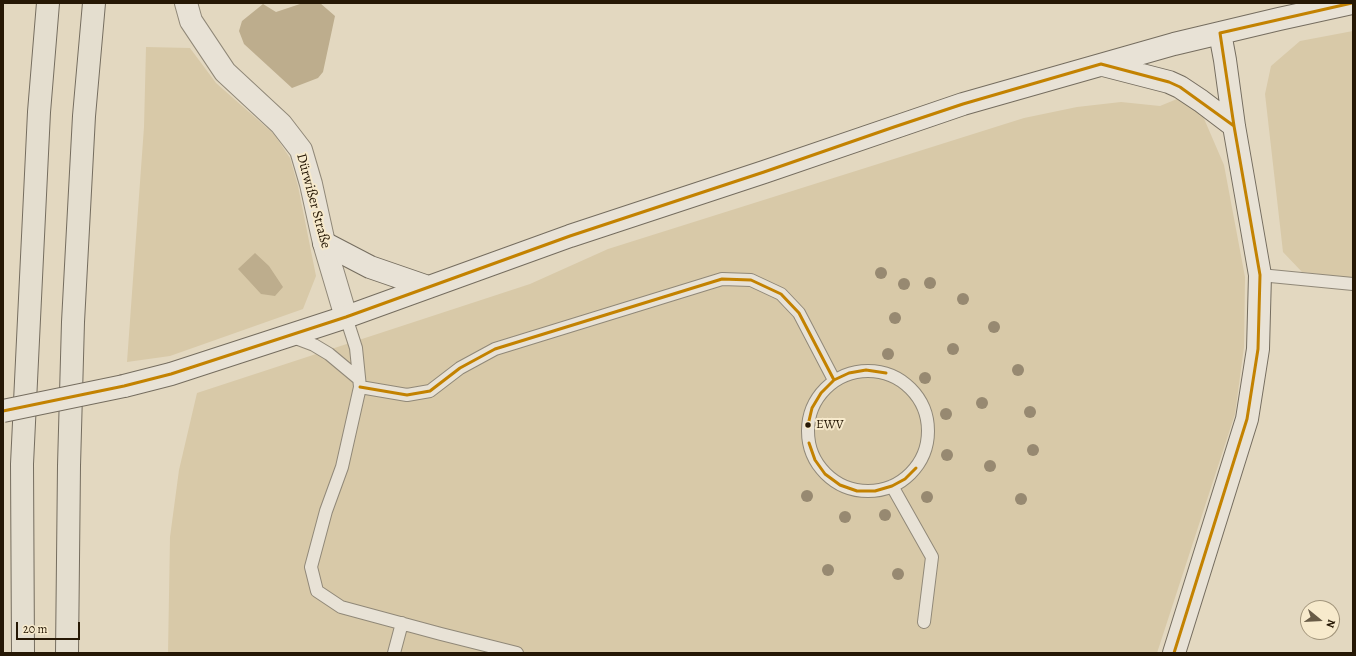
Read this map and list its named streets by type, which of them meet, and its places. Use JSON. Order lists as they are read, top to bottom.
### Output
{
  "streets": {
    "street": ["Dürwißer Straße"]
  },
  "places": ["EWV"],
  "scale_bar": "20 m",
  "north": "right"
}
